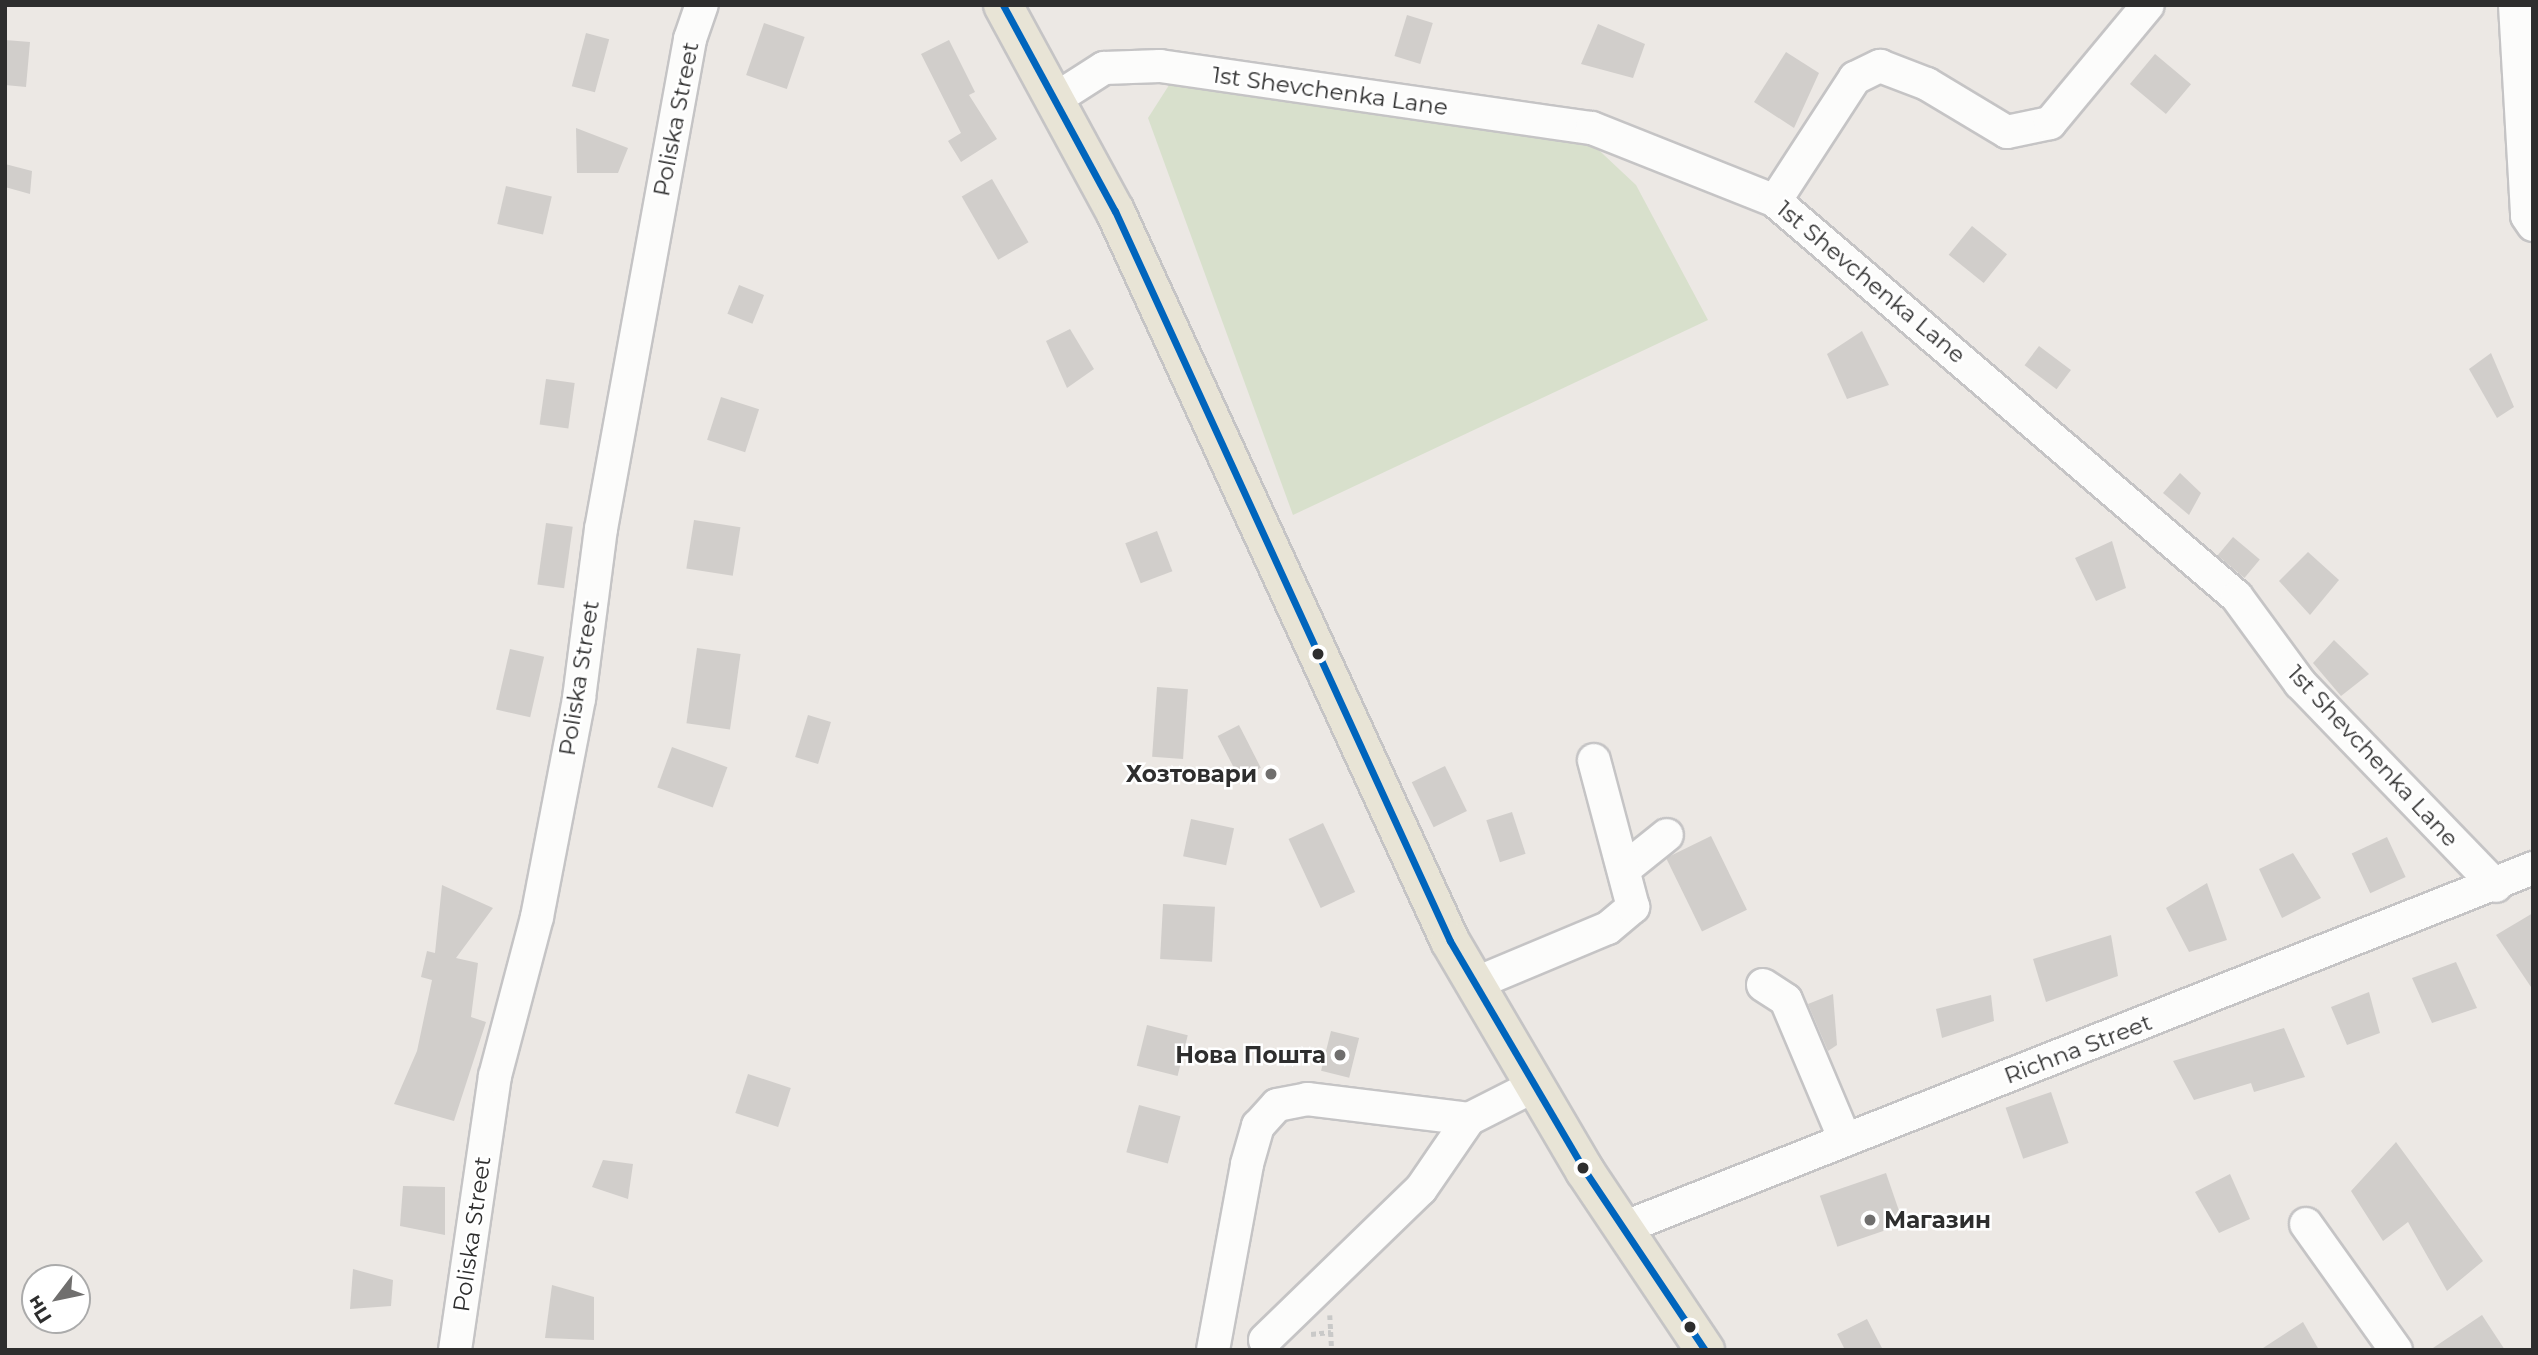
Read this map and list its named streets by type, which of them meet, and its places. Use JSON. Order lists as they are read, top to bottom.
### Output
{
  "streets": {
    "street": ["1st Shevchenka Lane", "Poliska Street", "Richna Street"]
  },
  "crossings": [
    ["1st Shevchenka Lane", "Richna Street"]
  ],
  "places": ["Хозтовари", "Нова Пошта", "Магазин"],
  "north": "bottom left"
}
